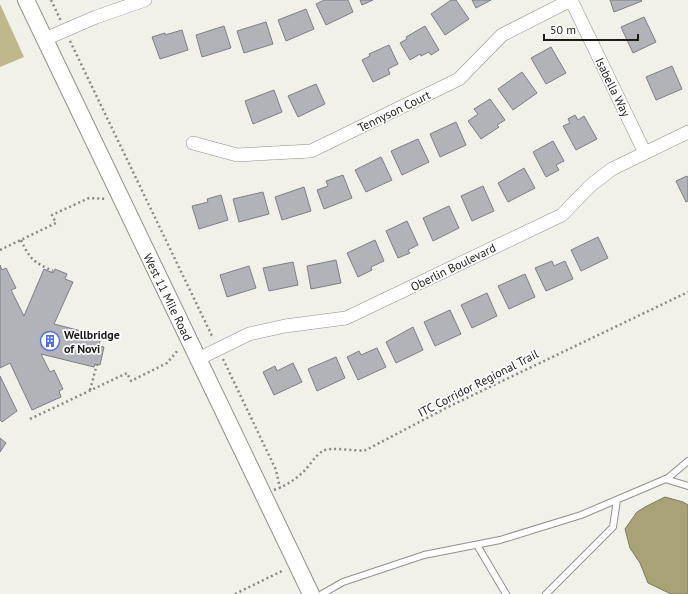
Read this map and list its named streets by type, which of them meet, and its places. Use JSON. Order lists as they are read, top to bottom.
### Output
{
  "streets": {
    "street": [
      "Isabella Way",
      "Tennyson Court",
      "Oberlin Boulevard",
      "West 11 Mile Road"
    ],
    "path": ["ITC Corridor Regional Trail"]
  },
  "crossings": [
    ["Isabella Way", "Tennyson Court"],
    ["Isabella Way", "Oberlin Boulevard"],
    ["Oberlin Boulevard", "West 11 Mile Road"],
    ["Oberlin Boulevard", "ITC Corridor Regional Trail"]
  ],
  "places": {
    "building": ["Wellbridge of Novi"]
  },
  "scale_bar": "50 m"
}
